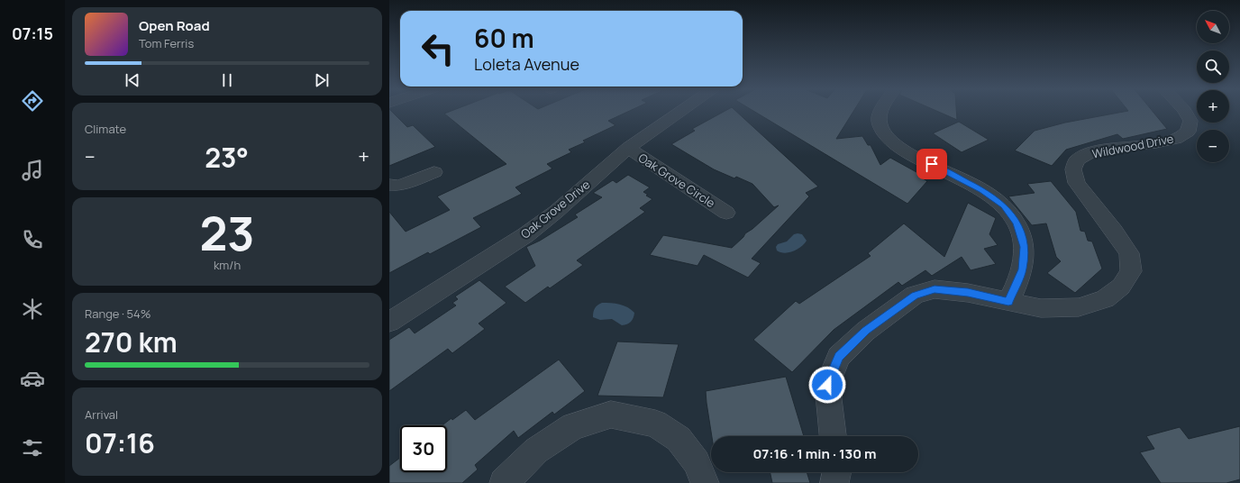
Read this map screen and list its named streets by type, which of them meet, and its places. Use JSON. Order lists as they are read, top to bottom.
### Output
{
  "streets": {
    "street": ["Wildwood Drive", "Oak Grove Circle", "Oak Grove Drive"]
  },
  "crossings": [
    ["Oak Grove Circle", "Oak Grove Drive"]
  ],
  "north": "top left",
  "page": {
    "tabs": "07:15",
    "map_buttons": ["+", "−"],
    "turn": ["60 m", "Loleta Avenue"],
    "song": ["Open Road", "Tom Ferris"],
    "tile": [
      "Climate",
      ["23", "km/h"],
      ["Range · 54%", "270 km"],
      ["Arrival", "07:16"]
    ],
    "heat": ["−", "23°", "+"],
    "limit": "30",
    "trip": "07:16 · 1 min · 130 m"
  }
}
